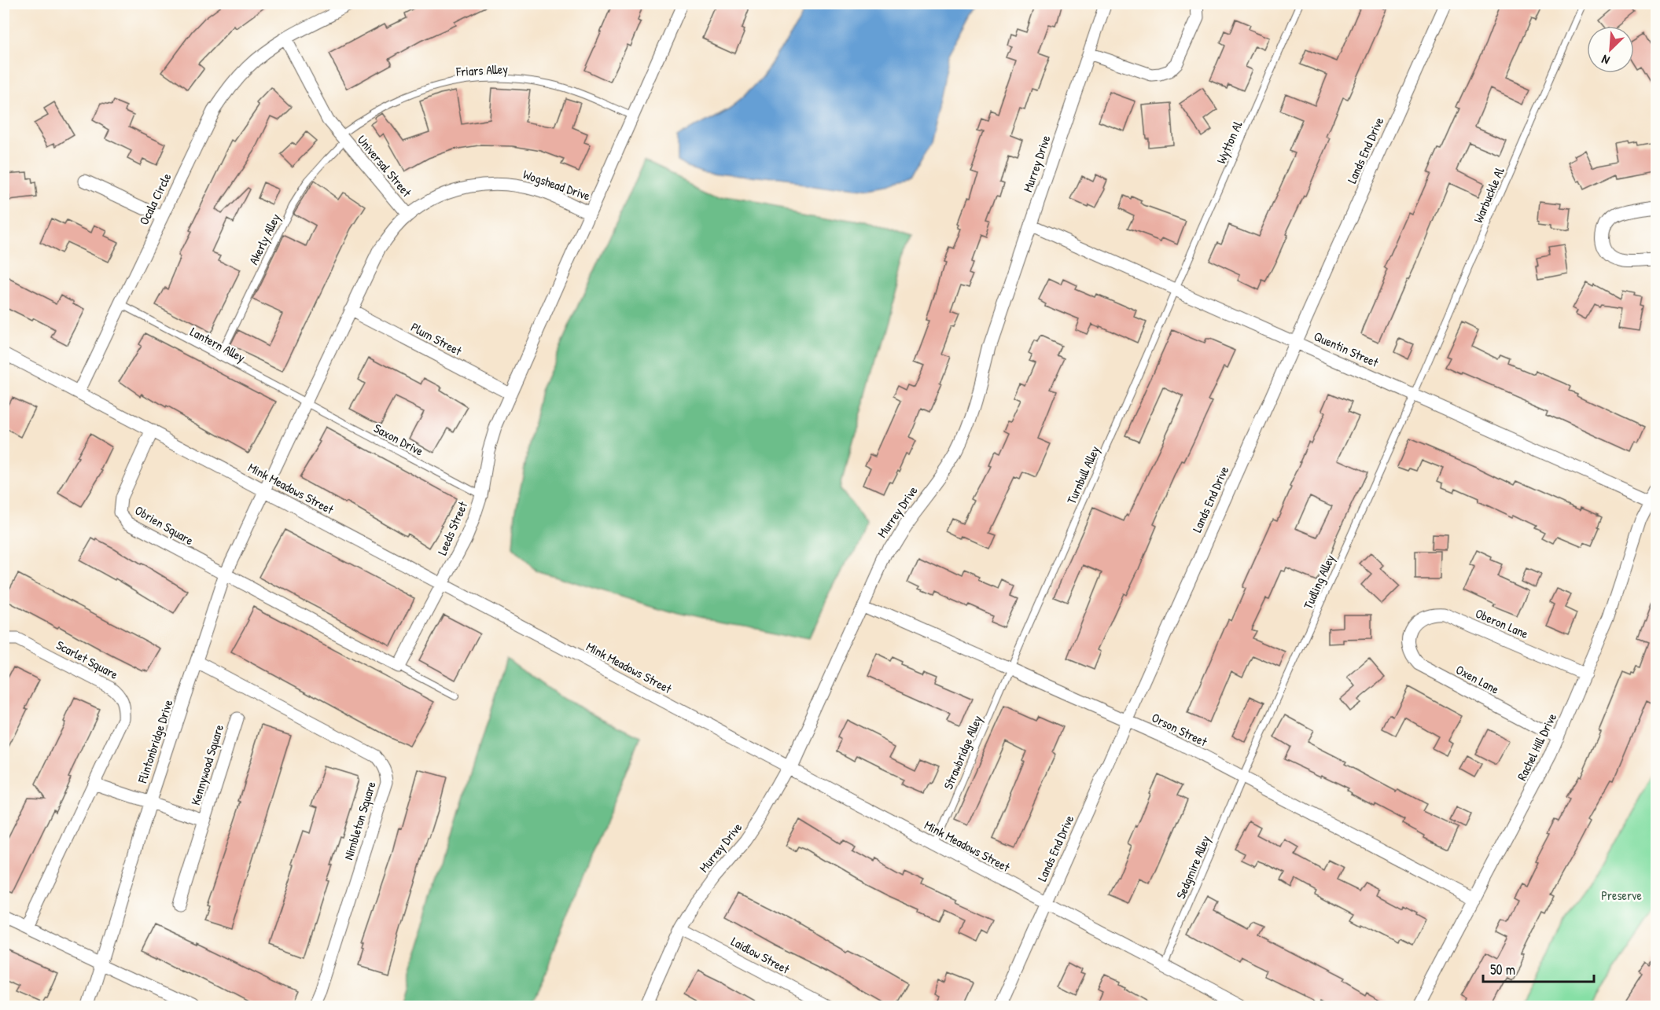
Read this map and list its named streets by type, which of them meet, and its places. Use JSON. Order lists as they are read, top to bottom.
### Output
{
  "streets": {
    "street": [
      "Lands End Drive",
      "Murrey Drive",
      "Universal Street",
      "Wogshead Drive",
      "Ocala Circle",
      "Plum Street",
      "Quentin Street",
      "Mink Meadows Street",
      "Obrien Square",
      "Leeds Street",
      "Oberon Lane",
      "Scarlet Square",
      "Oxen Lane",
      "Orson Street",
      "Flintonbridge Drive",
      "Rachel Hill Drive",
      "Kennywood Square",
      "Nimbleton Square",
      "Laidlow Street"
    ],
    "lane": [
      "Friars Alley",
      "Wytton Al",
      "Warbuckle Al",
      "Akerly Alley",
      "Lantern Alley",
      "Saxon Drive",
      "Turnbull Alley",
      "Tudling Alley",
      "Strawbridge Alley",
      "Sedgmire Alley"
    ]
  },
  "crossings": [
    ["Friars Alley", "Universal Street"],
    ["Friars Alley", "Wogshead Drive"],
    ["Friars Alley", "Akerly Alley"],
    ["Wytton Al", "Quentin Street"],
    ["Wytton Al", "Turnbull Alley"],
    ["Lands End Drive", "Quentin Street"],
    ["Lands End Drive", "Mink Meadows Street"],
    ["Lands End Drive", "Orson Street"],
    ["Murrey Drive", "Quentin Street"],
    ["Murrey Drive", "Mink Meadows Street"],
    ["Murrey Drive", "Orson Street"],
    ["Murrey Drive", "Laidlow Street"],
    ["Universal Street", "Wogshead Drive"],
    ["Universal Street", "Akerly Alley"],
    ["Wogshead Drive", "Plum Street"],
    ["Wogshead Drive", "Lantern Alley"],
    ["Wogshead Drive", "Saxon Drive"],
    ["Wogshead Drive", "Mink Meadows Street"],
    ["Wogshead Drive", "Leeds Street"],
    ["Wogshead Drive", "Flintonbridge Drive"],
    ["Warbuckle Al", "Quentin Street"],
    ["Warbuckle Al", "Tudling Alley"],
    ["Ocala Circle", "Lantern Alley"],
    ["Ocala Circle", "Mink Meadows Street"],
    ["Akerly Alley", "Lantern Alley"],
    ["Plum Street", "Leeds Street"],
    ["Lantern Alley", "Saxon Drive"],
    ["Quentin Street", "Turnbull Alley"],
    ["Quentin Street", "Tudling Alley"],
    ["Quentin Street", "Rachel Hill Drive"],
    ["Saxon Drive", "Leeds Street"],
    ["Turnbull Alley", "Orson Street"],
    ["Turnbull Alley", "Strawbridge Alley"],
    ["Mink Meadows Street", "Obrien Square"],
    ["Mink Meadows Street", "Leeds Street"],
    ["Mink Meadows Street", "Flintonbridge Drive"],
    ["Mink Meadows Street", "Strawbridge Alley"],
    ["Mink Meadows Street", "Sedgmire Alley"],
    ["Obrien Square", "Flintonbridge Drive"],
    ["Tudling Alley", "Orson Street"],
    ["Tudling Alley", "Sedgmire Alley"],
    ["Oberon Lane", "Oxen Lane"],
    ["Oberon Lane", "Rachel Hill Drive"],
    ["Oxen Lane", "Rachel Hill Drive"],
    ["Orson Street", "Rachel Hill Drive"],
    ["Orson Street", "Strawbridge Alley"],
    ["Orson Street", "Sedgmire Alley"],
    ["Flintonbridge Drive", "Kennywood Square"],
    ["Flintonbridge Drive", "Nimbleton Square"]
  ],
  "parks": ["Preserve"],
  "scale_bar": "50 m",
  "north": "bottom left"
}
